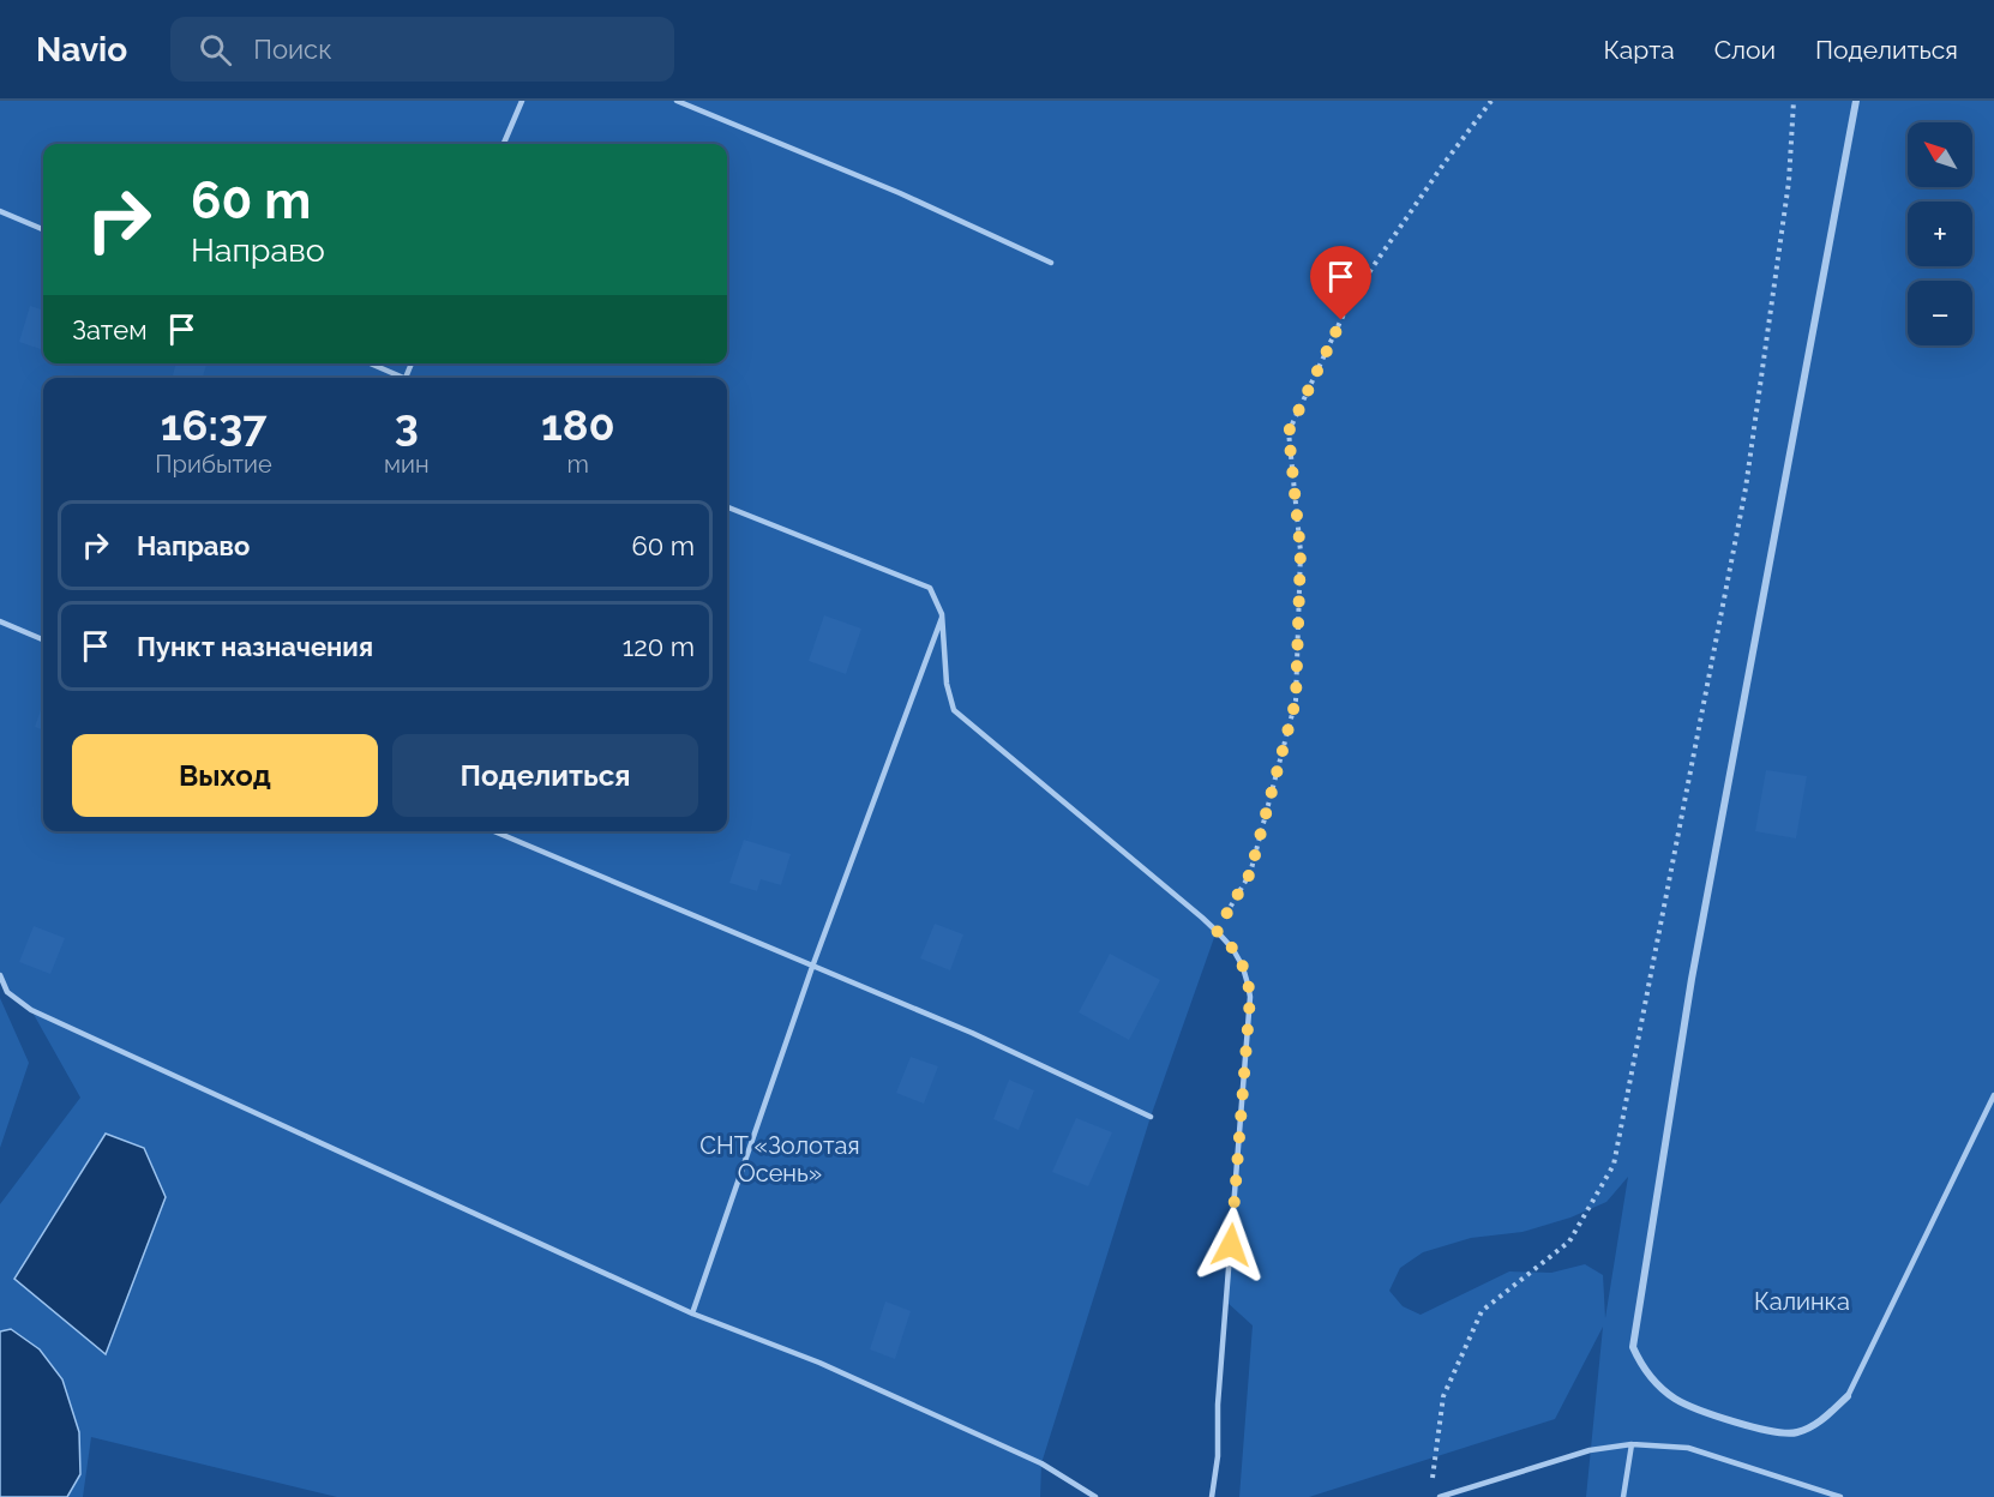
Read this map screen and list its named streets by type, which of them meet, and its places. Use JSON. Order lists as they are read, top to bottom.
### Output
{
  "parks": ["СНТ «Золотая Осень»", "Калинка"],
  "north": "top left",
  "page": {
    "header": "Navio",
    "search": "Поиск",
    "nav": ["Карта", "Слои", "Поделиться"],
    "map_buttons": ["+", "−"],
    "turn": ["60 m", "Направо"],
    "then": "Затем",
    "eta": [
      "16:37",
      "Прибытие",
      "3",
      "мин",
      "180",
      "m"
    ],
    "list": [
      {
        "name": "Направо",
        "value": "60 m"
      },
      {
        "name": "Пункт назначения",
        "value": "120 m"
      }
    ],
    "buttons": ["Выход", "Поделиться"]
  }
}
